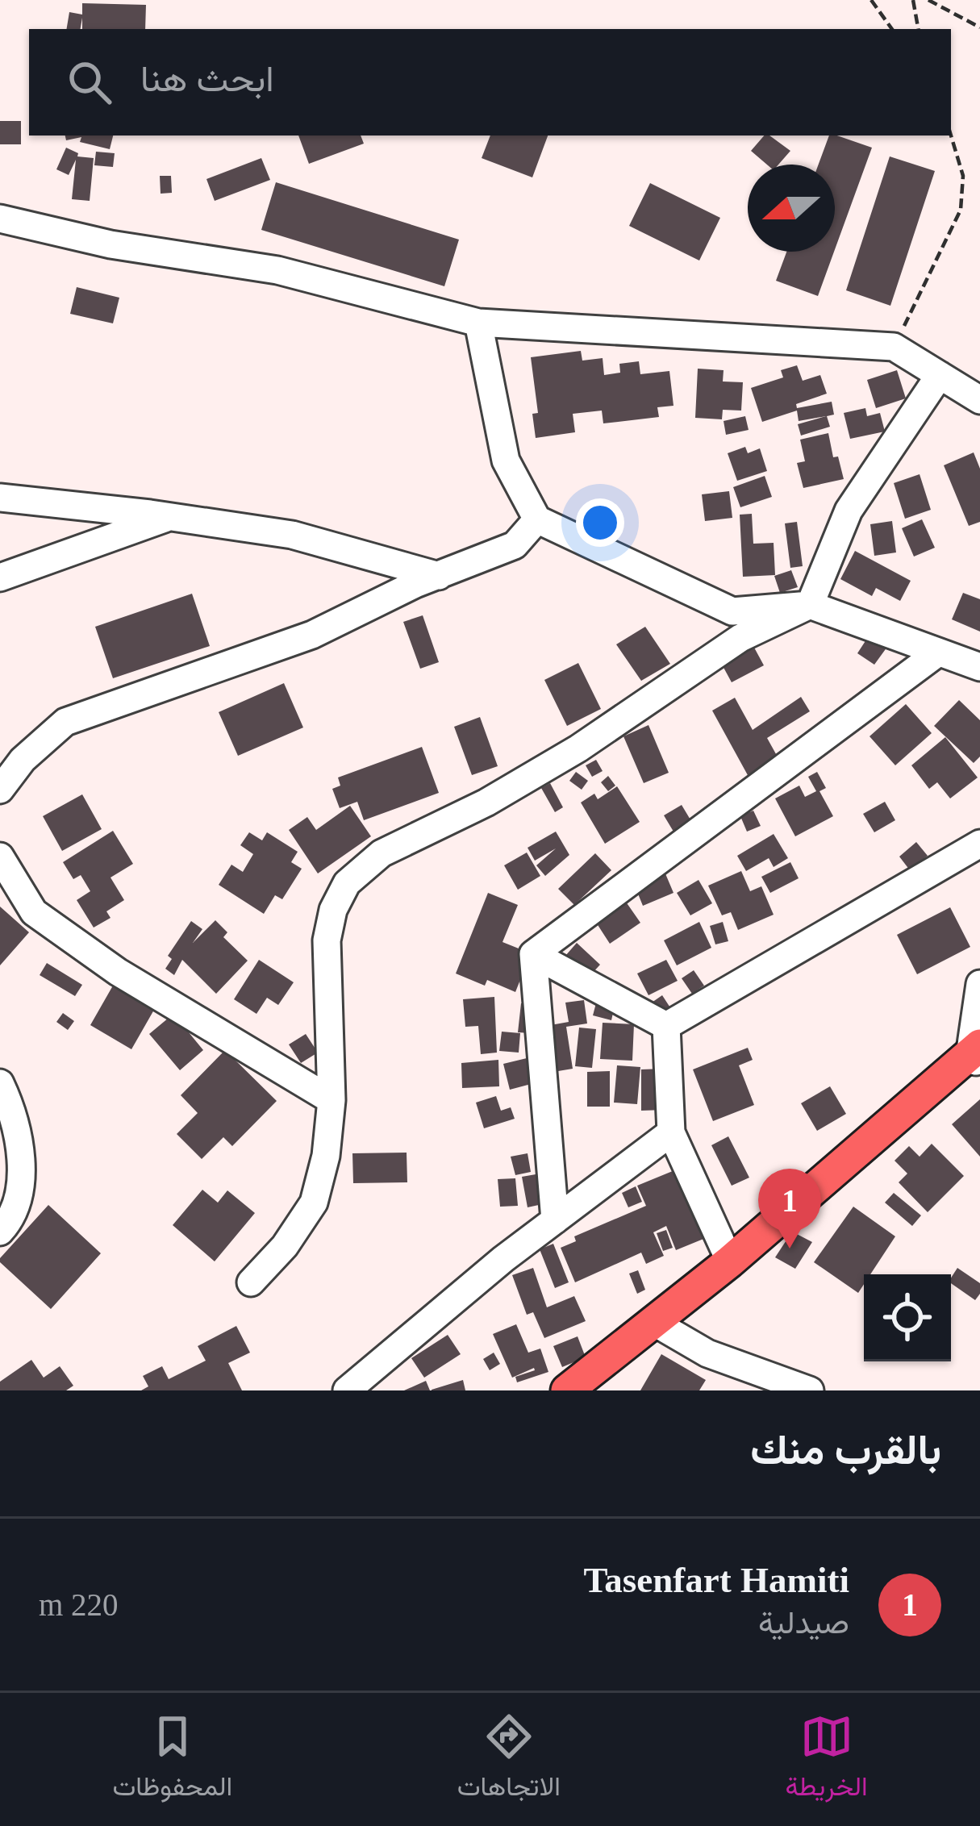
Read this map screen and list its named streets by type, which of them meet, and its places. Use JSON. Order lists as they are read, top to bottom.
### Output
{
  "north": "left",
  "page": {
    "search": "ابحث هنا",
    "pins": "1",
    "heading": "بالقرب منك",
    "list": [
      {
        "mark": "1",
        "name": "Tasenfart Hamiti",
        "note": "صيدلية",
        "value": "220 m"
      }
    ],
    "nav": ["الخريطة", "الاتجاهات", "المحفوظات"]
  }
}
